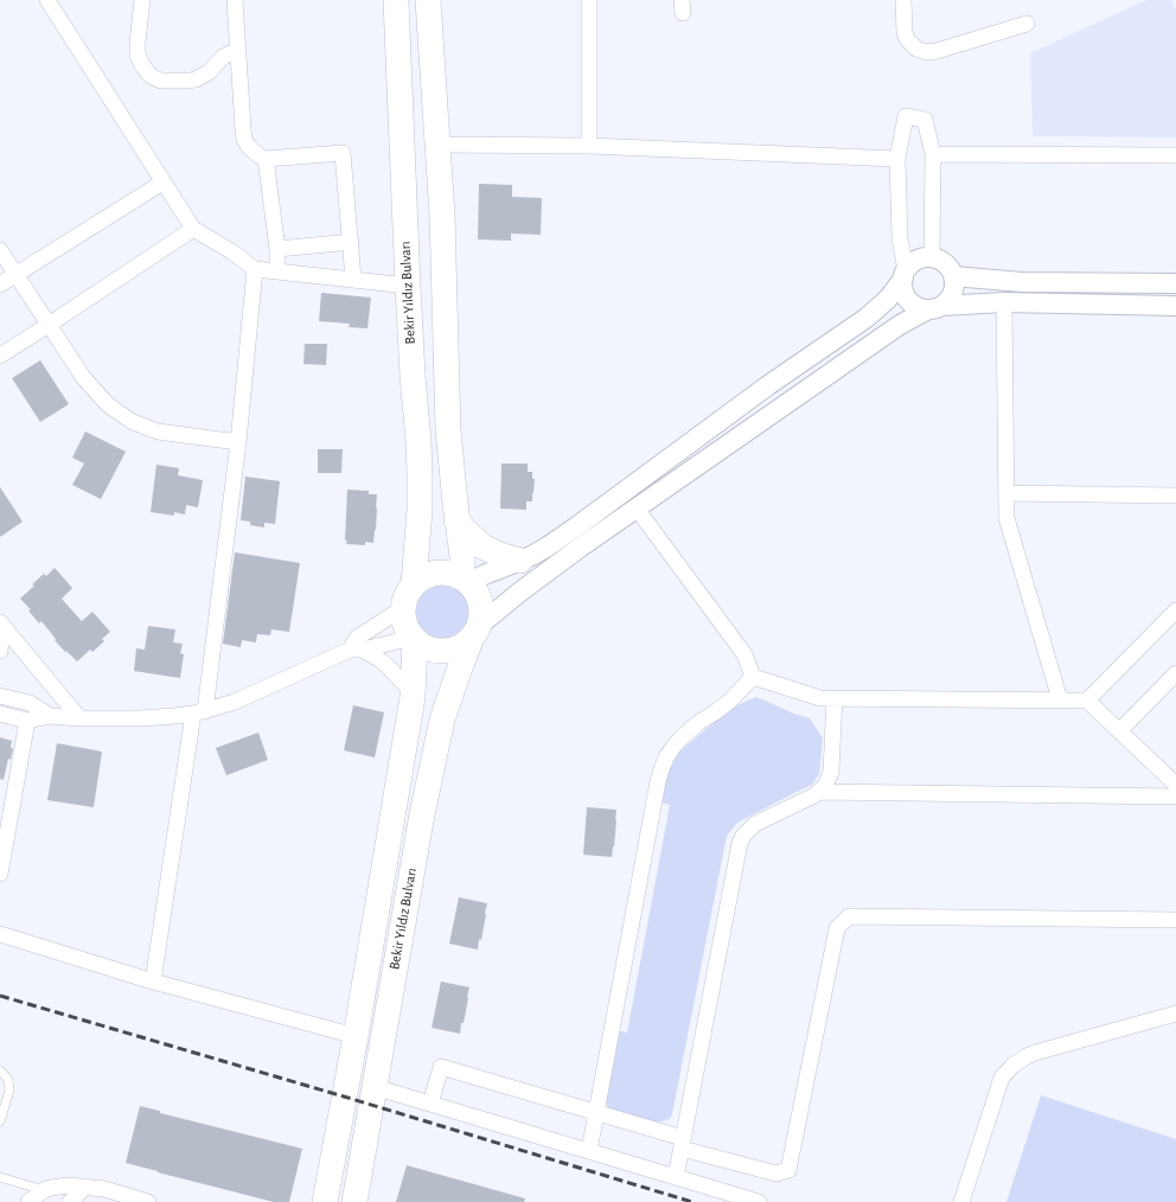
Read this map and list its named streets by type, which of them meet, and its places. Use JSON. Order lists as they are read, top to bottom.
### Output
{
  "streets": {
    "main road": ["Bekir Yıldız Bulvarı"]
  }
}
